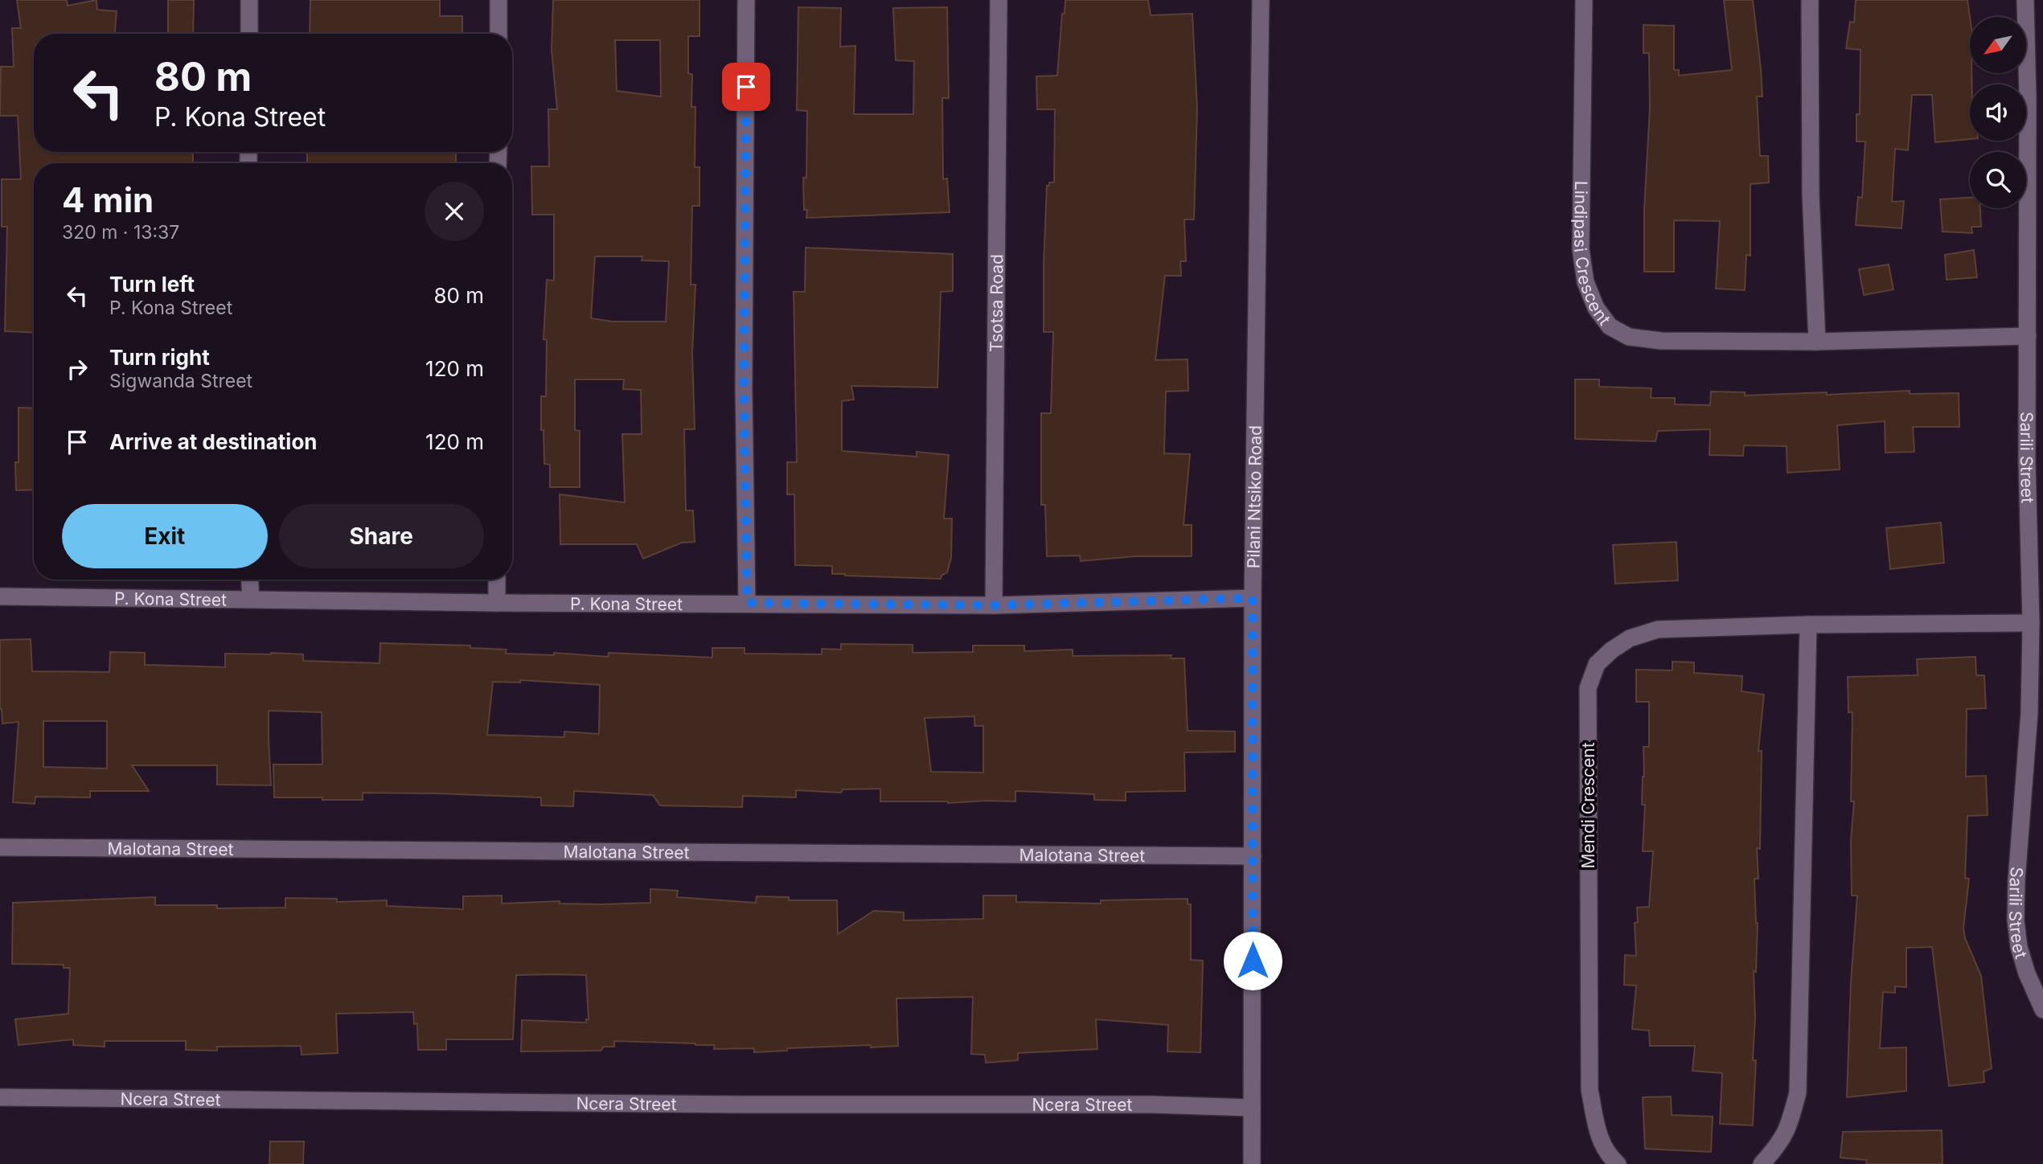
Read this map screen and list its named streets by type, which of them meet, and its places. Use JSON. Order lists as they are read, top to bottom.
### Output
{
  "streets": {
    "street": [
      "Lindipasi Crescent",
      "Tsotsa Road",
      "Sarili Street",
      "Pilani Ntsiko Road",
      "P. Kona Street",
      "Mendi Crescent",
      "Malotana Street",
      "Ncera Street"
    ]
  },
  "crossings": [
    ["Lindipasi Crescent", "Sarili Street"],
    ["Tsotsa Road", "P. Kona Street"],
    ["Sarili Street", "Mendi Crescent"],
    ["Pilani Ntsiko Road", "P. Kona Street"],
    ["Pilani Ntsiko Road", "Malotana Street"],
    ["Pilani Ntsiko Road", "Ncera Street"]
  ],
  "north": "bottom left",
  "page": {
    "turn": ["80 m", "P. Kona Street"],
    "heading": ["4 min", "320 m · 13:37"],
    "list": [
      {
        "name": "Turn left",
        "note": "P. Kona Street",
        "value": "80 m"
      },
      {
        "name": "Turn right",
        "note": "Sigwanda Street",
        "value": "120 m"
      },
      {
        "name": "Arrive at destination",
        "value": "120 m"
      }
    ],
    "buttons": ["Exit", "Share"]
  }
}
